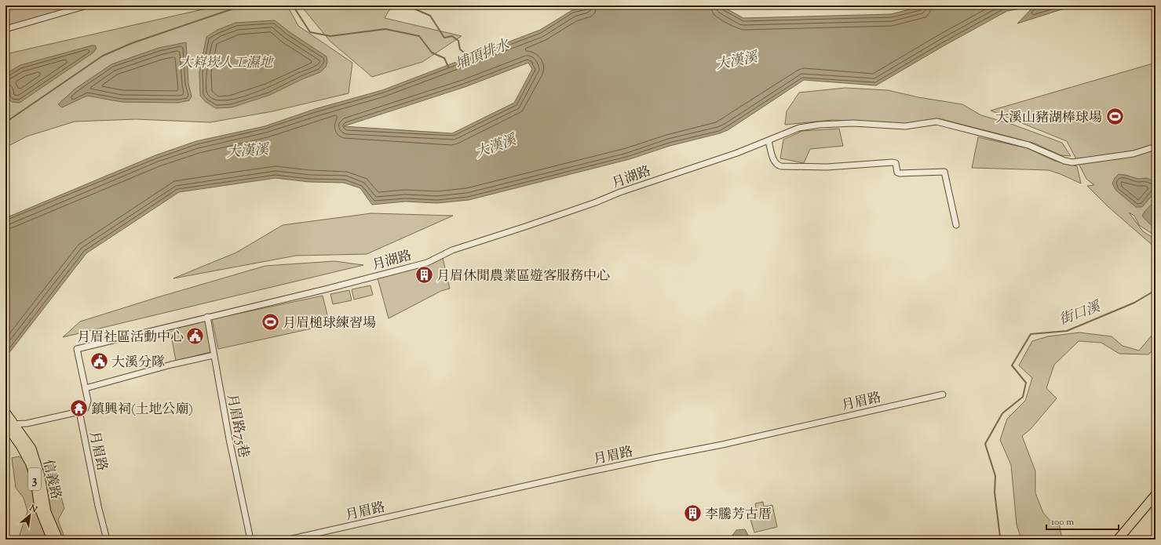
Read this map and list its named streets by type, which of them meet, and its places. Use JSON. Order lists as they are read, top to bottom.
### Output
{
  "streets": {
    "main road": ["3", "信義路"],
    "street": ["月湖路", "月眉路", "月眉路75巷"]
  },
  "crossings": [
    ["月湖路", "月眉路"],
    ["月湖路", "月眉路75巷"]
  ],
  "water": ["埔頂排水", "大漢溪", "街口溪"],
  "parks": ["大嵙崁人工濕地"],
  "places": {
    "sports": ["大溪山豬湖棒球場", "月眉槌球練習場"],
    "building": ["月眉休閒農業區遊客服務中心", "李騰芳古厝"],
    "public building": ["月眉社區活動中心", "大溪分隊"],
    "temple": ["鎮興祠(土地公廟)"]
  },
  "scale_bar": "100 m",
  "north": "top right"
}
